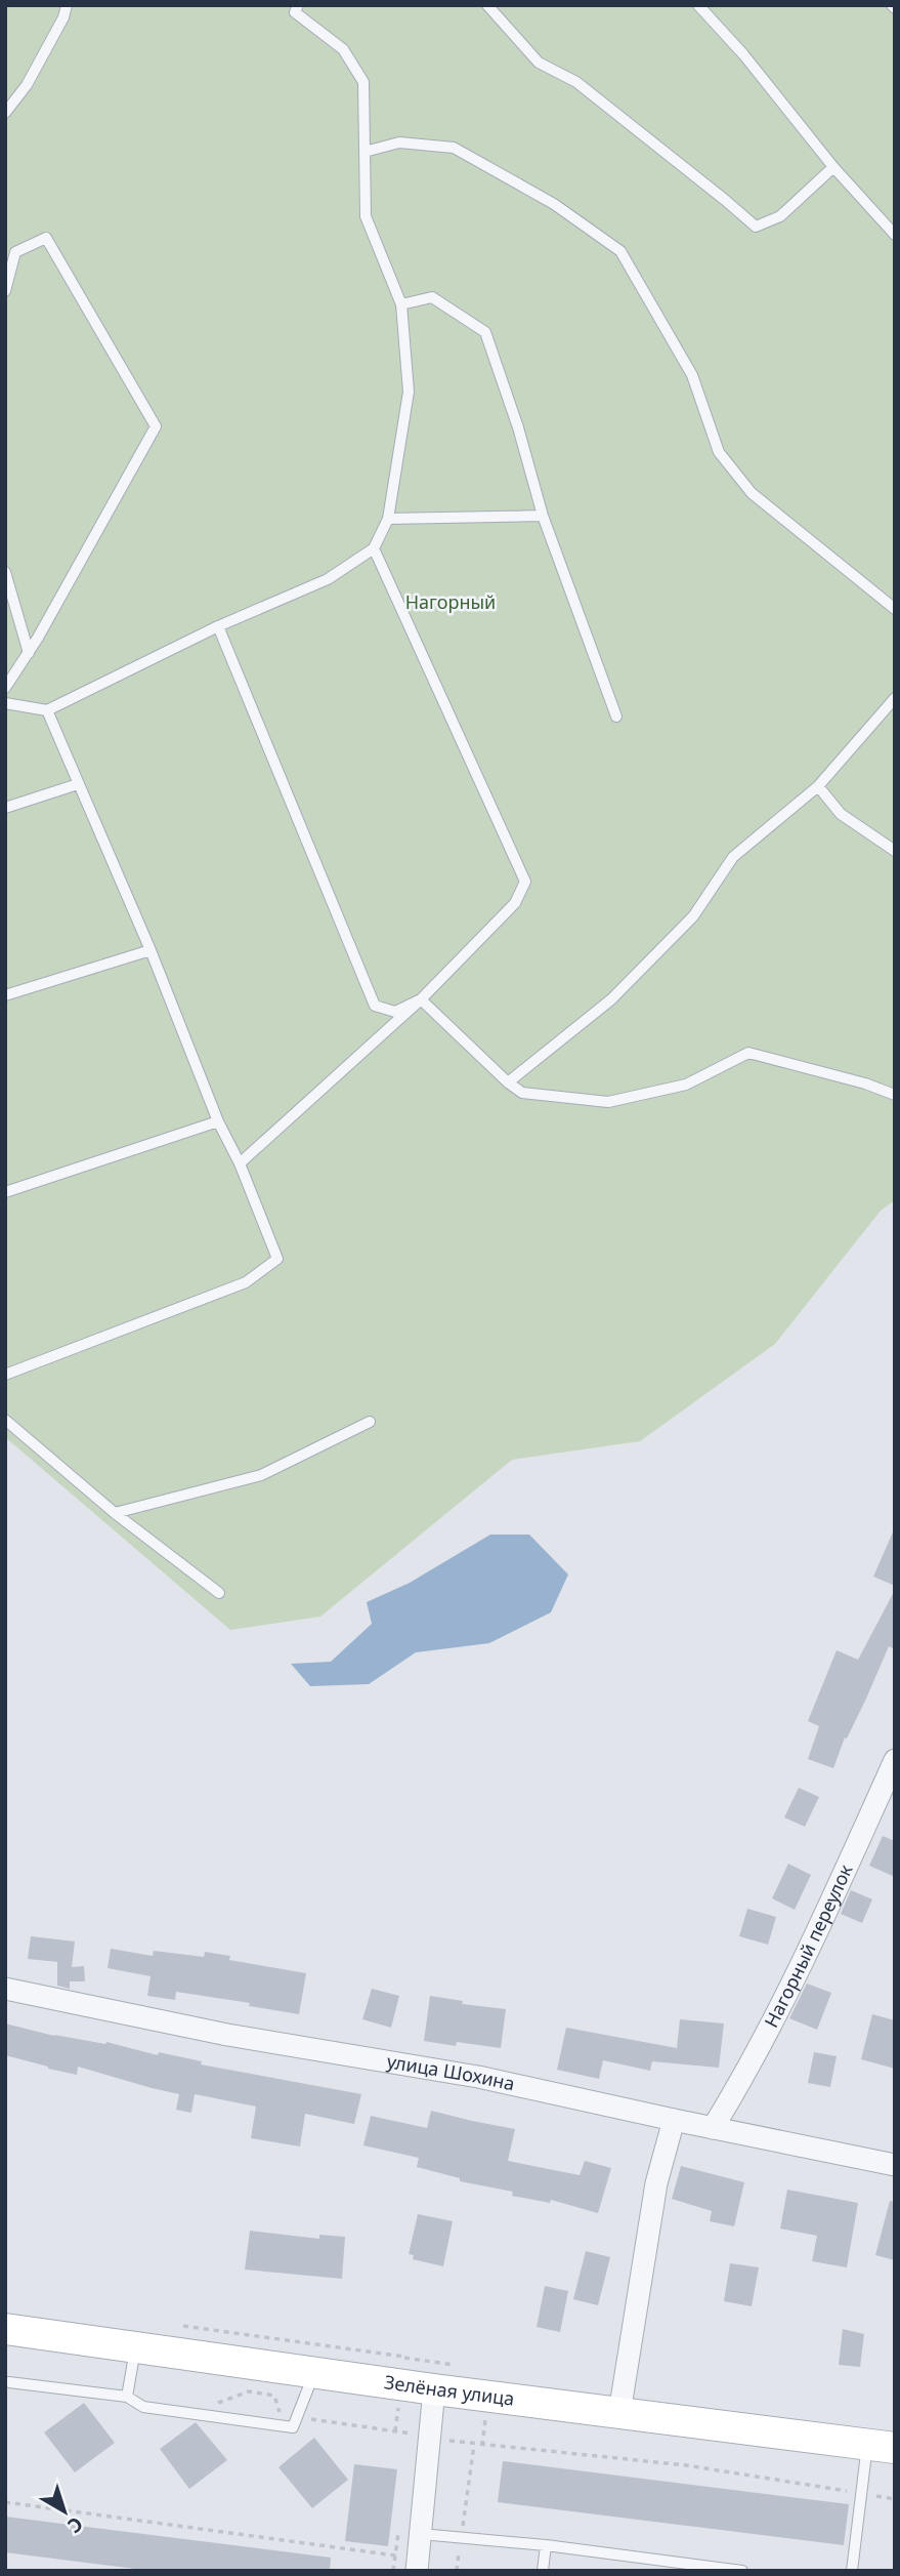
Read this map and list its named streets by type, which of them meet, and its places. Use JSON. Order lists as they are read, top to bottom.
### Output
{
  "streets": {
    "main road": ["Зелёная улица"],
    "street": ["Нагорный переулок", "улица Шохина"]
  },
  "crossings": [
    ["Нагорный переулок", "улица Шохина"]
  ],
  "parks": ["Нагорный"],
  "north": "bottom right"
}
